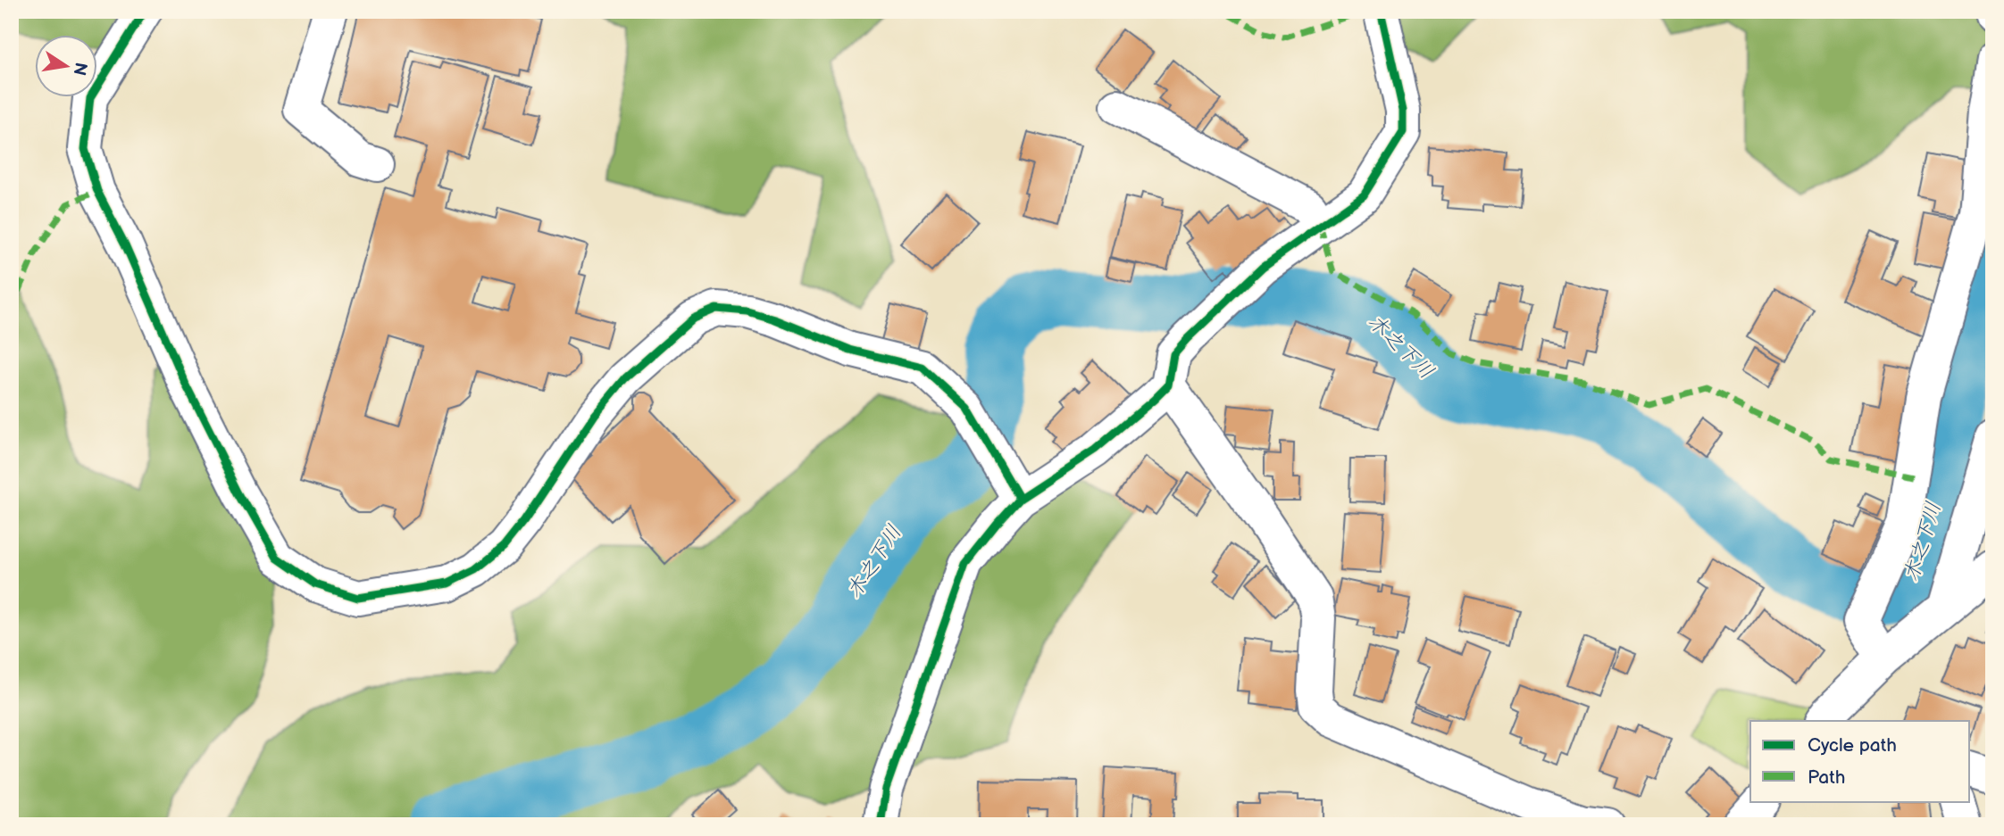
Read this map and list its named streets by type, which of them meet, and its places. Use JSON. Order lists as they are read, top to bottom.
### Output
{
  "water": ["木之下川"],
  "legend": ["Cycle path", "Path"],
  "north": "right"
}
